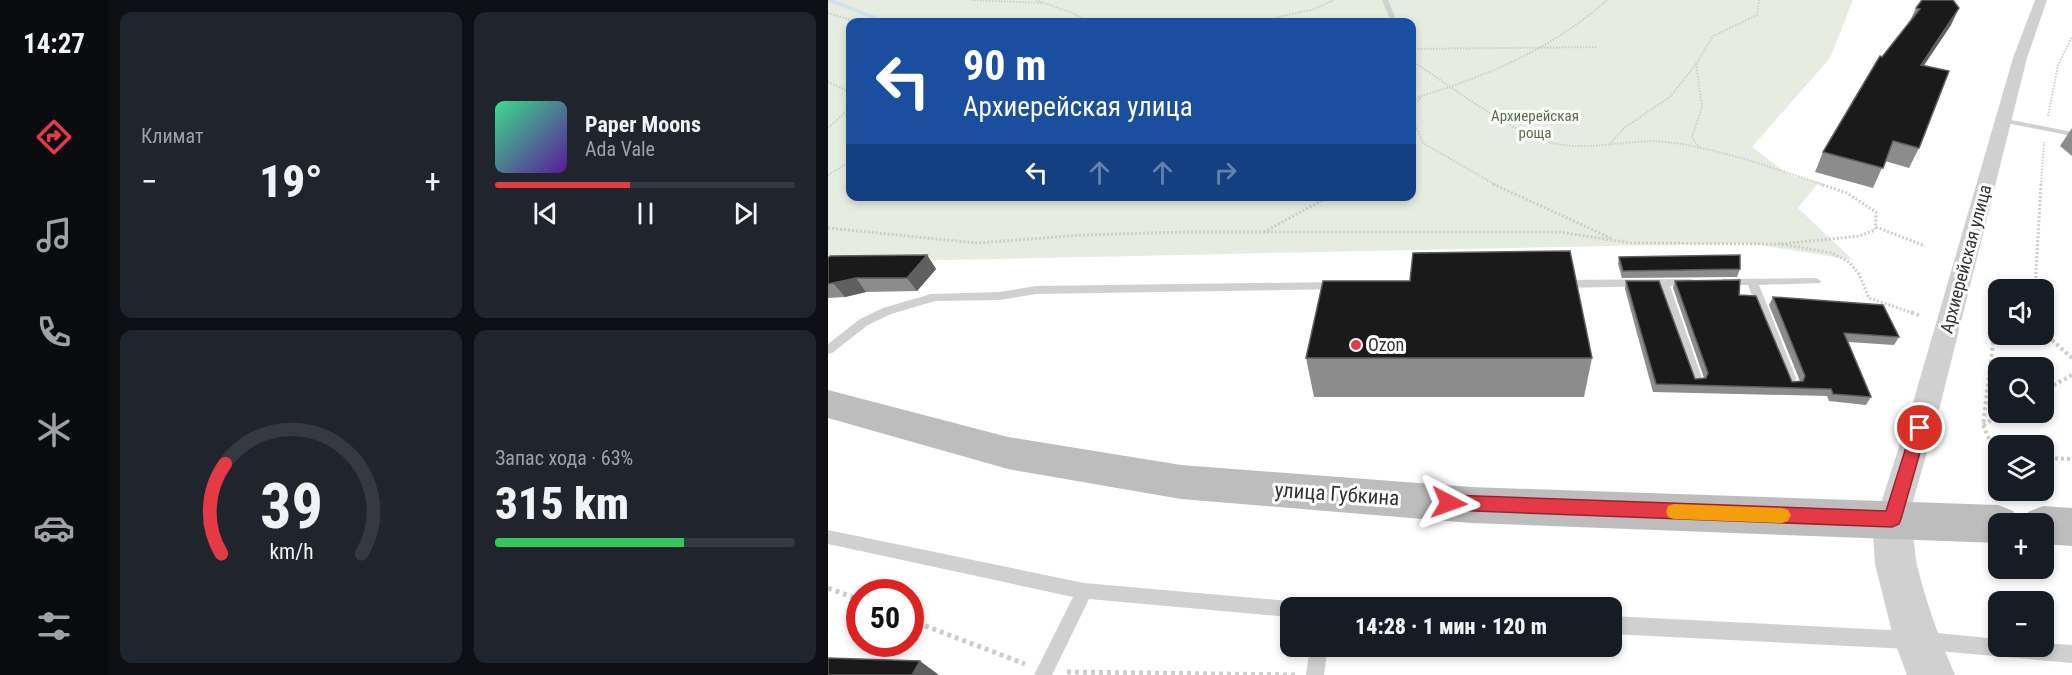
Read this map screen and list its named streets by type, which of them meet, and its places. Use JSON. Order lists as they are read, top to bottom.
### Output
{
  "streets": {
    "main road": ["улица Губкина"],
    "street": ["Архиерейская улица"]
  },
  "crossings": [
    ["Архиерейская улица", "улица Губкина"]
  ],
  "parks": ["Архиерейская роща"],
  "places": ["Ozon"],
  "page": {
    "tabs": "14:27",
    "tile": [
      "Климат",
      ["Запас хода · 63%", "315 km"]
    ],
    "turn": ["90 m", "Архиерейская улица"],
    "song": ["Paper Moons", "Ada Vale"],
    "heat": ["−", "19°", "+"],
    "map_buttons": ["+", "−"],
    "limit": "50",
    "trip": "14:28 · 1 мин · 120 m",
    "gauge": ["39", "km/h"]
  }
}
